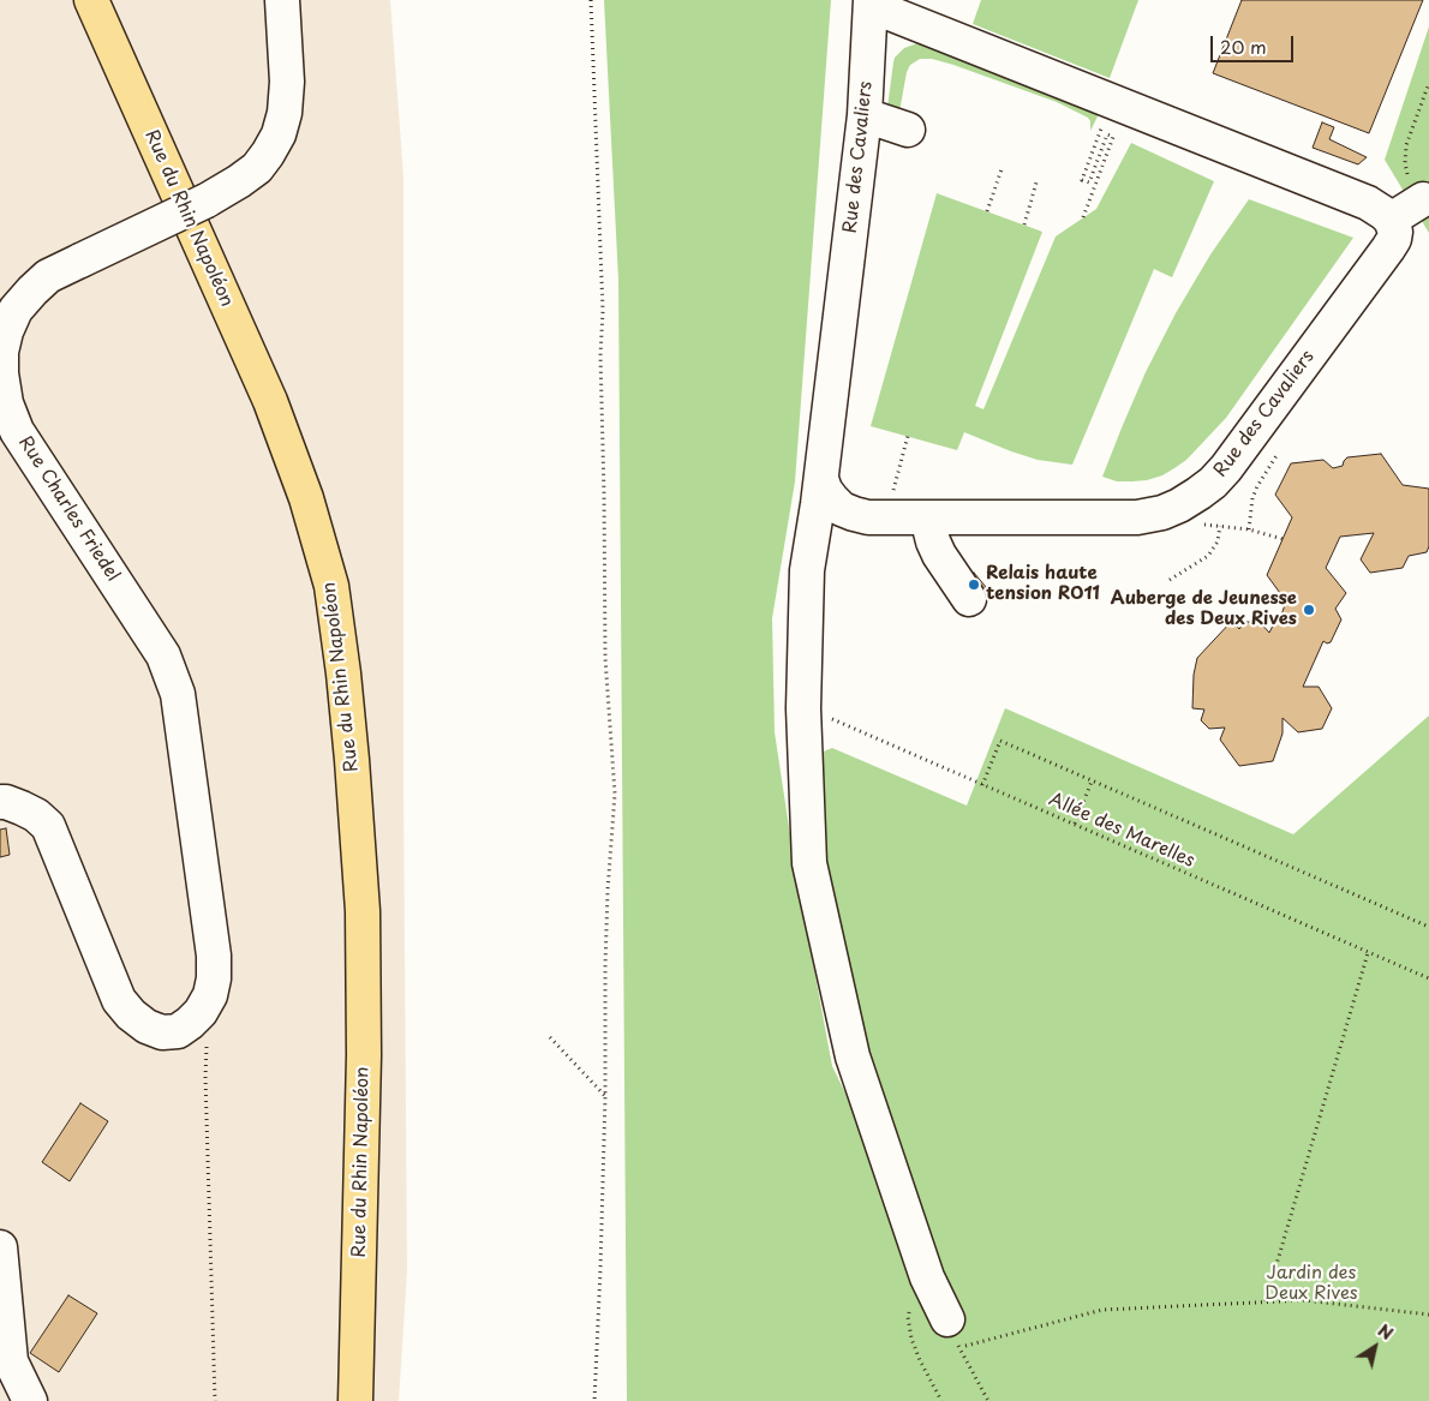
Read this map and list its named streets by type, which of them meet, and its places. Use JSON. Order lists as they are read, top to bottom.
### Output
{
  "streets": {
    "main road": ["Rue du Rhin Napoléon"],
    "street": ["Rue des Cavaliers", "Rue Charles Friedel"],
    "path": ["Allée des Marelles"]
  },
  "parks": ["Jardin des Deux Rives"],
  "places": ["Relais haute tension R011", "Auberge de Jeunesse des Deux Rives"],
  "scale_bar": "20 m",
  "north": "top right"
}
